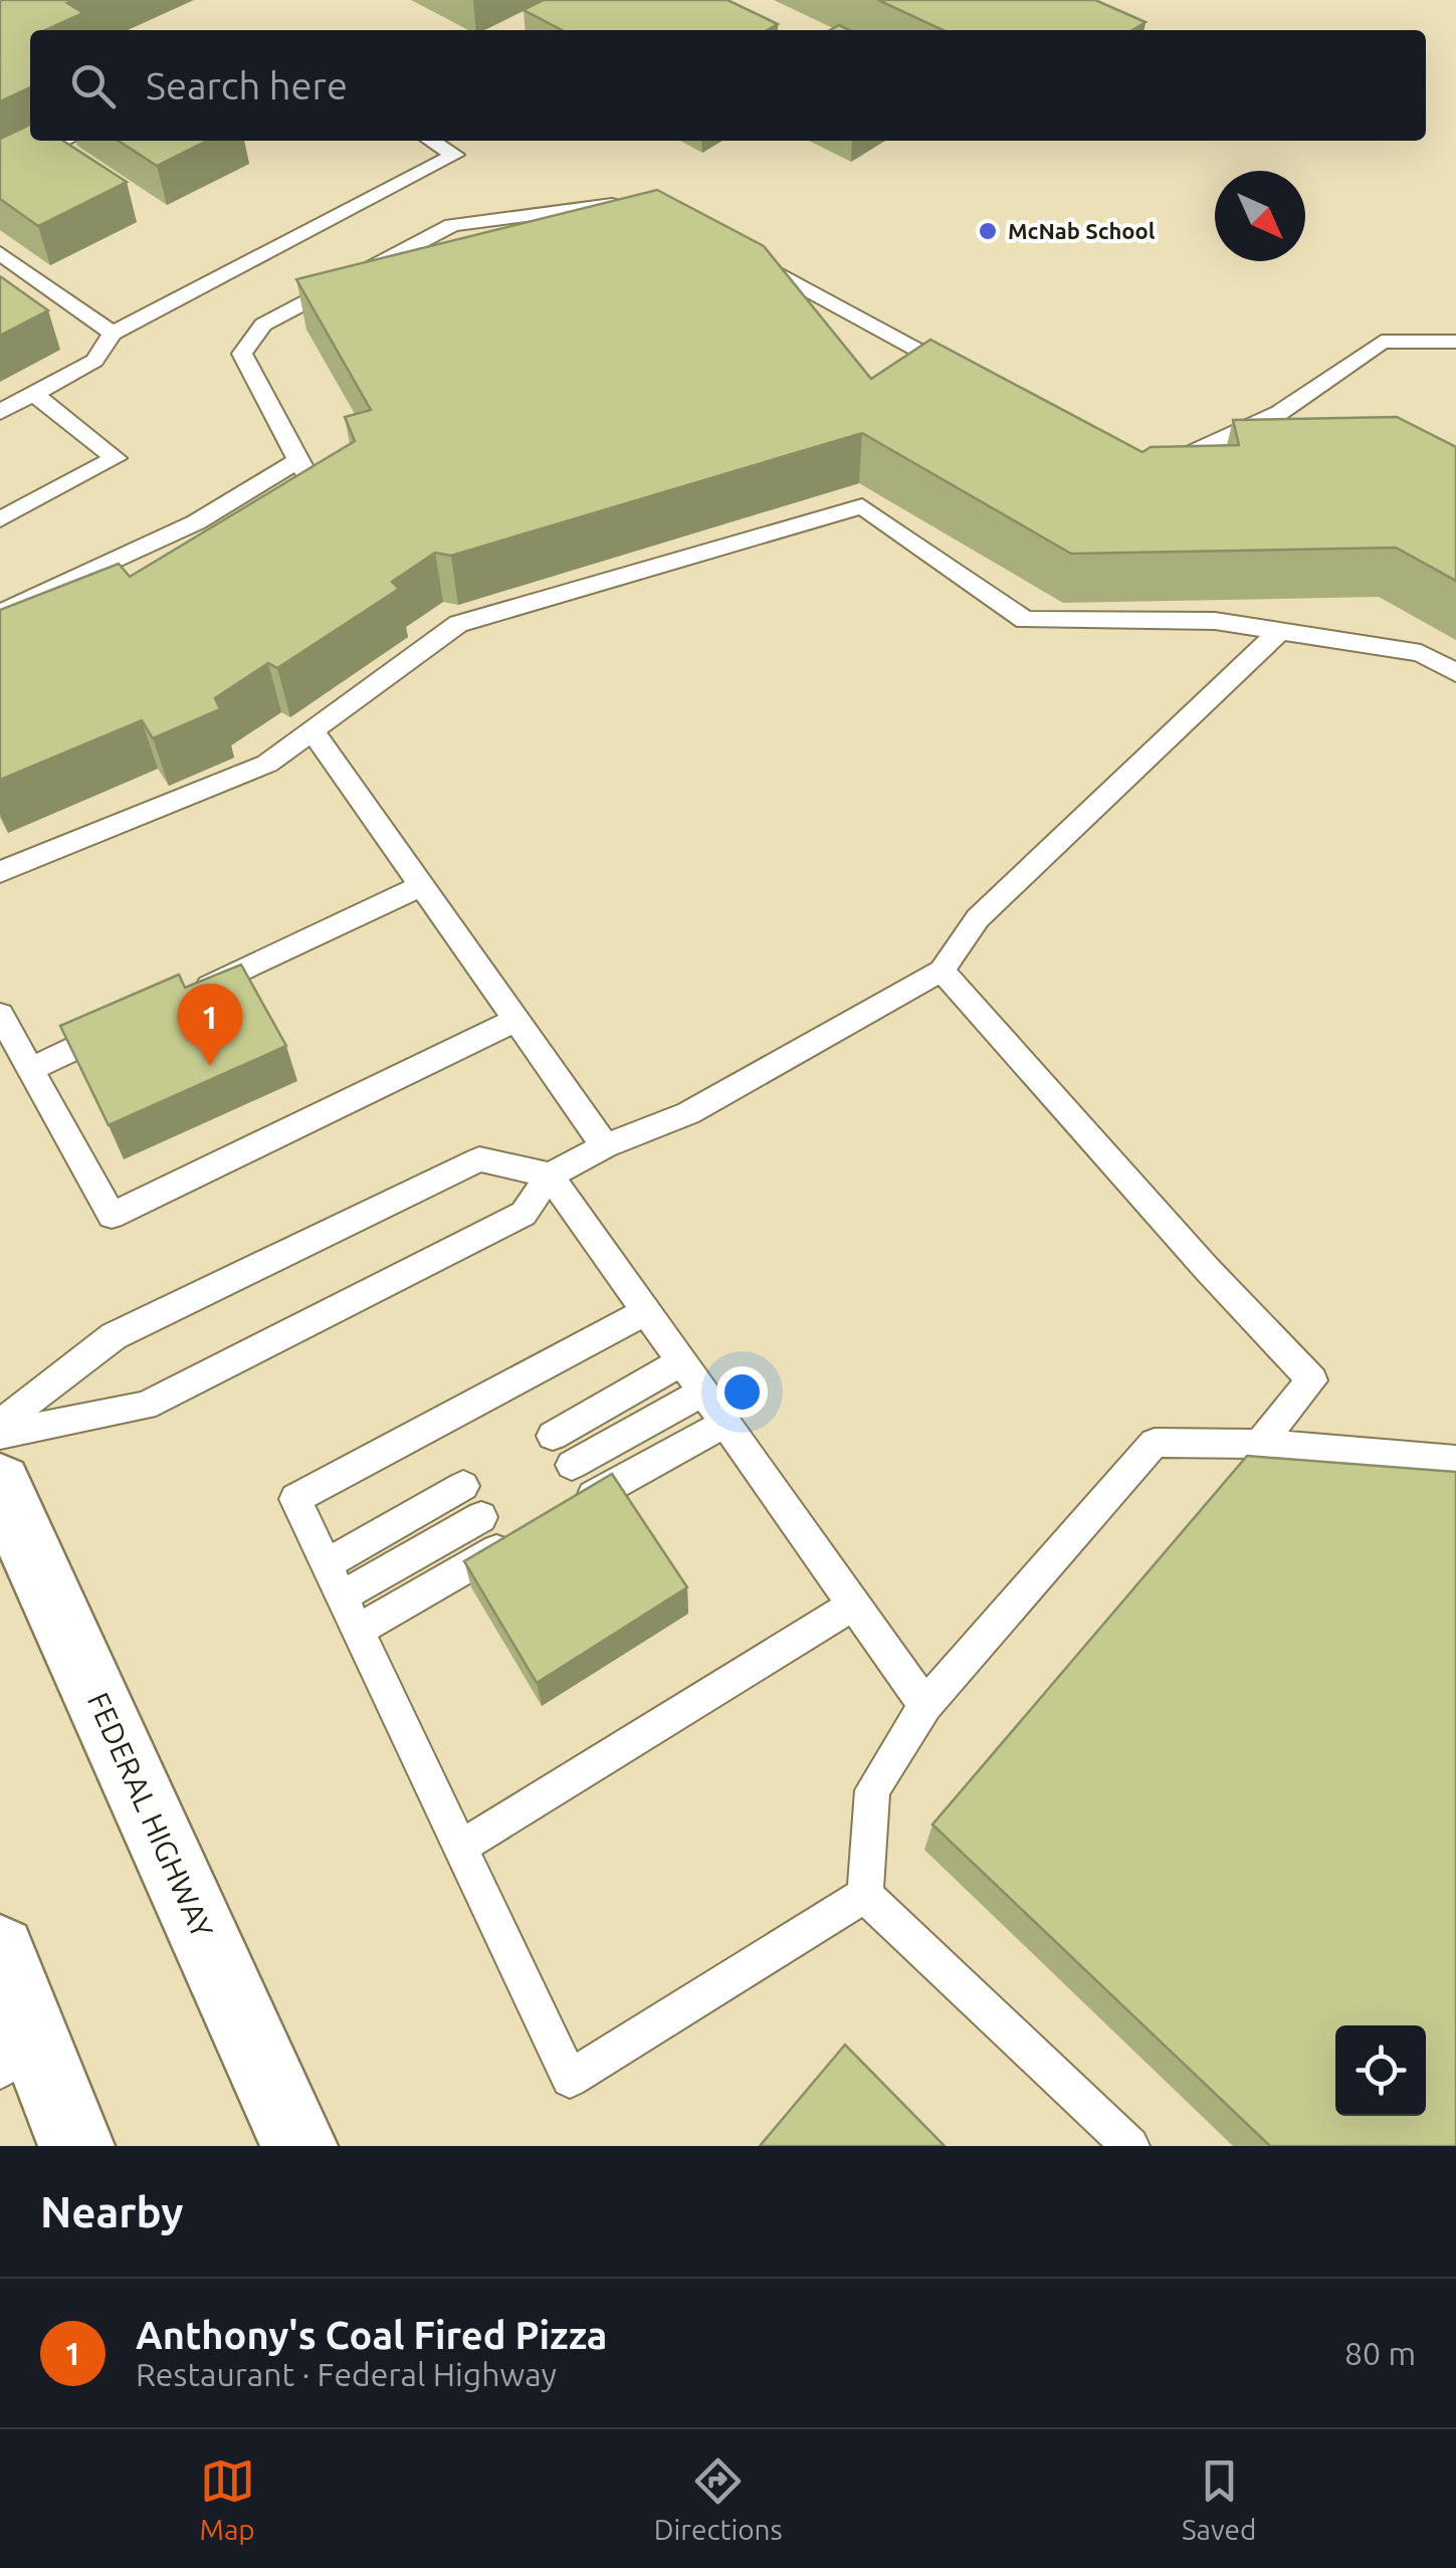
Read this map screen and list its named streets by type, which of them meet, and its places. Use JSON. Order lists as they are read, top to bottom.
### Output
{
  "streets": {
    "main road": ["FEDERAL HIGHWAY"]
  },
  "places": ["McNab School"],
  "north": "bottom right",
  "page": {
    "search": "Search here",
    "pins": "1",
    "heading": "Nearby",
    "list": [
      {
        "mark": "1",
        "name": "Anthony's Coal Fired Pizza",
        "note": "Restaurant · Federal Highway",
        "value": "80 m"
      }
    ],
    "nav": ["Map", "Directions", "Saved"]
  }
}
